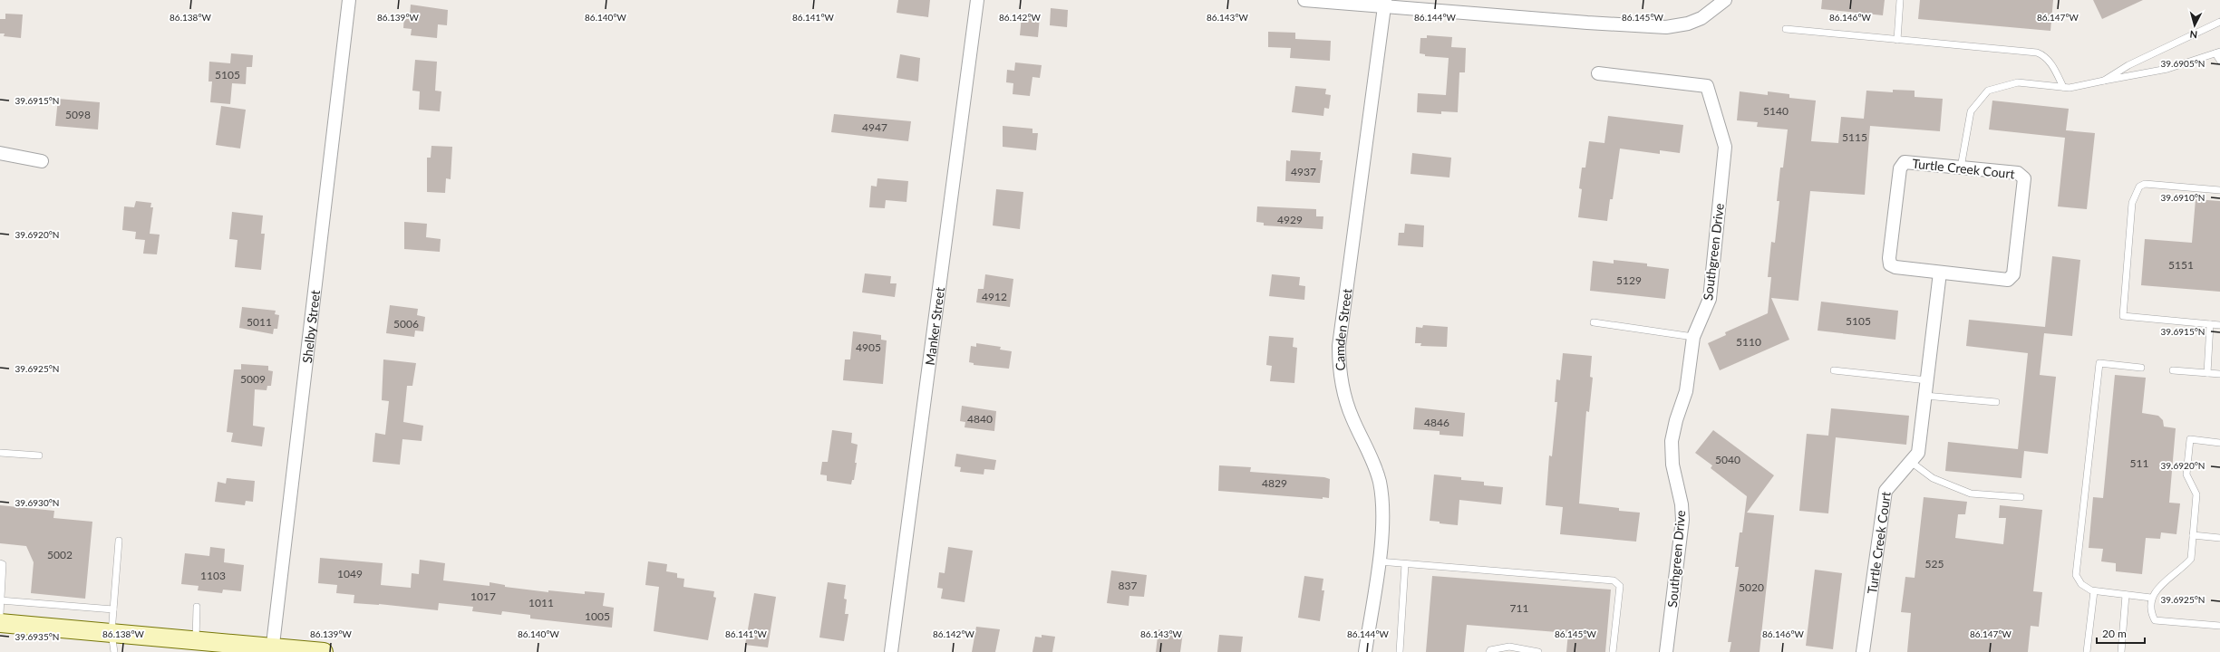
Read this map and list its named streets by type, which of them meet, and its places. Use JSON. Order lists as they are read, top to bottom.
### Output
{
  "streets": {
    "street": [
      "Turtle Creek Court",
      "Southgreen Drive",
      "Shelby Street",
      "Manker Street",
      "Camden Street"
    ]
  },
  "house_numbers": [
    "5105",
    "5140",
    "5098",
    "4947",
    "5115",
    "4937",
    "4929",
    "5151",
    "5129",
    "4912",
    "5105",
    "5011",
    "5006",
    "5110",
    "4905",
    "5009",
    "4840",
    "4846",
    "5040",
    "511",
    "4829",
    "5002",
    "525",
    "1049",
    "1103",
    "837",
    "5020",
    "1017",
    "1011",
    "711",
    "1005"
  ],
  "scale_bar": "20 m",
  "north": "bottom",
  "coordinates": [
    "86.138°W",
    "86.139°W",
    "86.140°W",
    "86.141°W",
    "86.142°W",
    "86.143°W",
    "86.144°W",
    "86.145°W",
    "86.146°W",
    "86.147°W",
    "39.6905°N",
    "39.6915°N",
    "39.6910°N",
    "39.6920°N",
    "39.6925°N",
    "39.6930°N",
    "39.6935°N"
  ]
}
